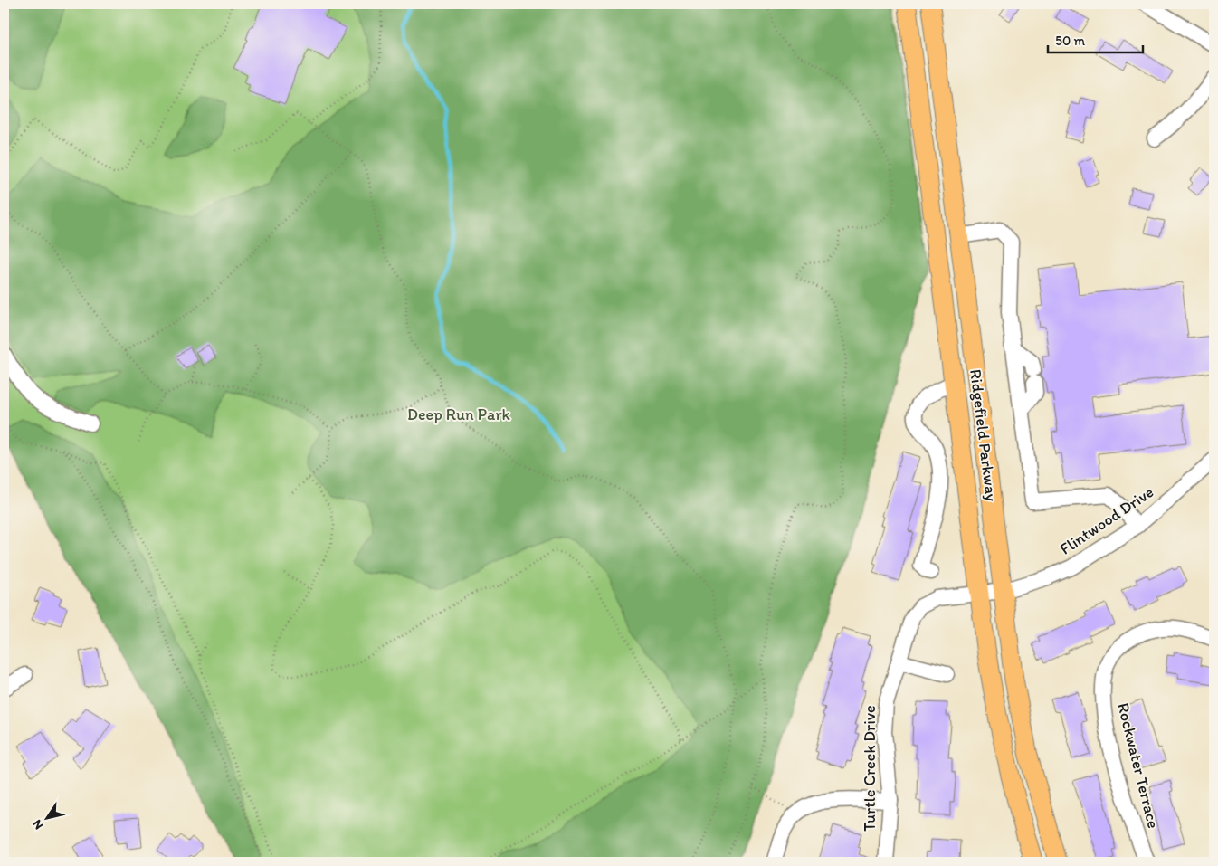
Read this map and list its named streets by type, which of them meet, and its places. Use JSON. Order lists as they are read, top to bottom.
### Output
{
  "streets": {
    "main road": ["Ridgefield Parkway"],
    "street": ["Flintwood Drive", "Rockwater Terrace", "Turtle Creek Drive"]
  },
  "crossings": [
    ["Ridgefield Parkway", "Flintwood Drive"],
    ["Ridgefield Parkway", "Turtle Creek Drive"],
    ["Flintwood Drive", "Turtle Creek Drive"]
  ],
  "parks": ["Deep Run Park"],
  "scale_bar": "50 m",
  "north": "bottom left"
}
